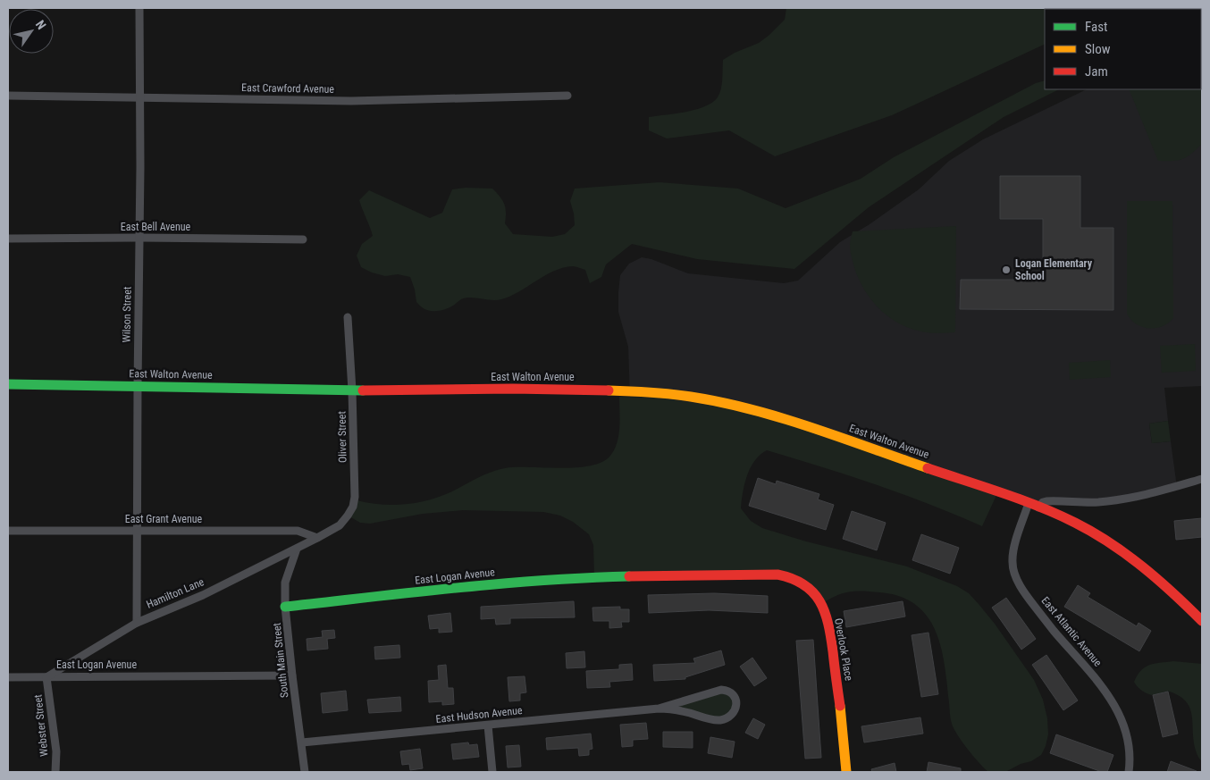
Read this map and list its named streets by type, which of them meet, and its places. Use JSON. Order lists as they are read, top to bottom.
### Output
{
  "streets": {
    "main road": ["East Walton Avenue", "East Logan Avenue", "Overlook Place"],
    "street": [
      "East Crawford Avenue",
      "East Bell Avenue",
      "Wilson Street",
      "Oliver Street",
      "East Grant Avenue",
      "Hamilton Lane",
      "East Atlantic Avenue",
      "South Main Street",
      "East Hudson Avenue",
      "Webster Street"
    ]
  },
  "crossings": [
    ["East Crawford Avenue", "Wilson Street"],
    ["East Bell Avenue", "Wilson Street"],
    ["Wilson Street", "East Walton Avenue"],
    ["Wilson Street", "East Grant Avenue"],
    ["Wilson Street", "Hamilton Lane"],
    ["East Walton Avenue", "Oliver Street"],
    ["East Walton Avenue", "East Atlantic Avenue"],
    ["Oliver Street", "East Grant Avenue"],
    ["Oliver Street", "Hamilton Lane"],
    ["East Grant Avenue", "Hamilton Lane"],
    ["East Logan Avenue", "Hamilton Lane"],
    ["East Logan Avenue", "Overlook Place"],
    ["East Logan Avenue", "South Main Street"],
    ["East Logan Avenue", "Webster Street"],
    ["Hamilton Lane", "South Main Street"],
    ["Hamilton Lane", "Webster Street"],
    ["South Main Street", "East Hudson Avenue"]
  ],
  "places": ["Logan Elementary School"],
  "legend": ["Fast", "Slow", "Jam"],
  "north": "top right"
}
